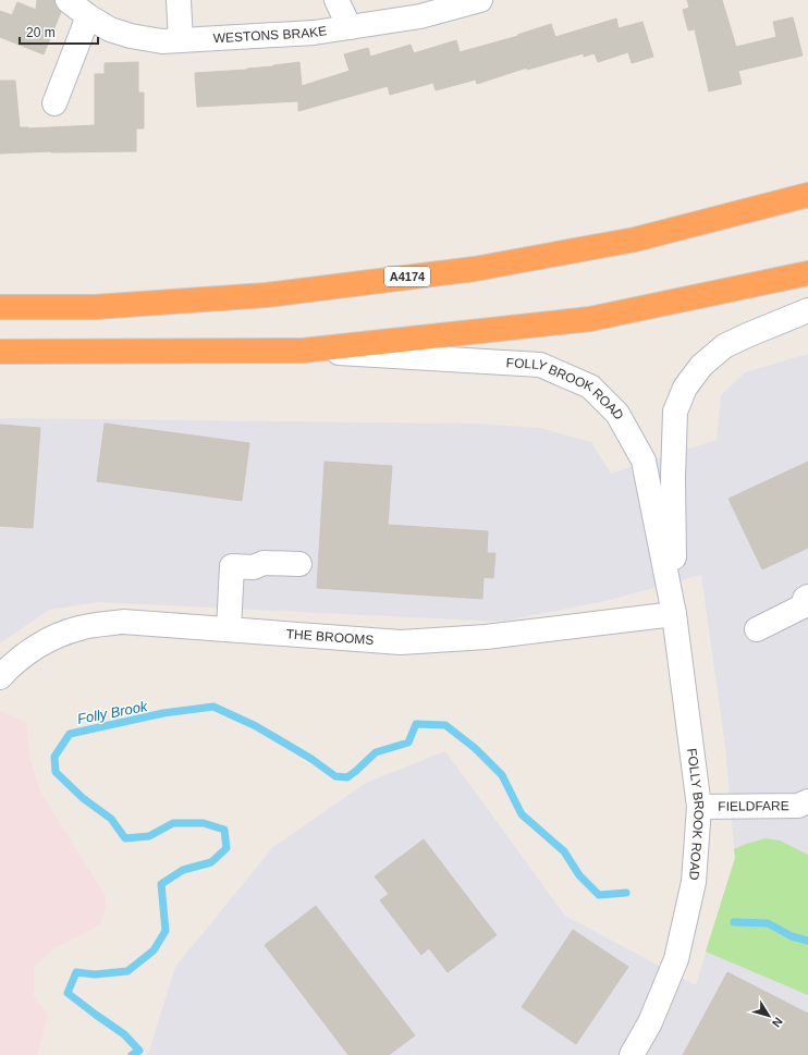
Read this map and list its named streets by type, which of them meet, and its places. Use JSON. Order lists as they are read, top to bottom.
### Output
{
  "streets": {
    "highway": ["A4174"],
    "street": [
      "WESTONS BRAKE",
      "FOLLY BROOK ROAD",
      "THE BROOMS",
      "FIELDFARE"
    ]
  },
  "crossings": [
    ["FOLLY BROOK ROAD", "THE BROOMS"],
    ["FOLLY BROOK ROAD", "FIELDFARE"]
  ],
  "water": ["Folly Brook"],
  "scale_bar": "20 m",
  "north": "bottom right"
}
